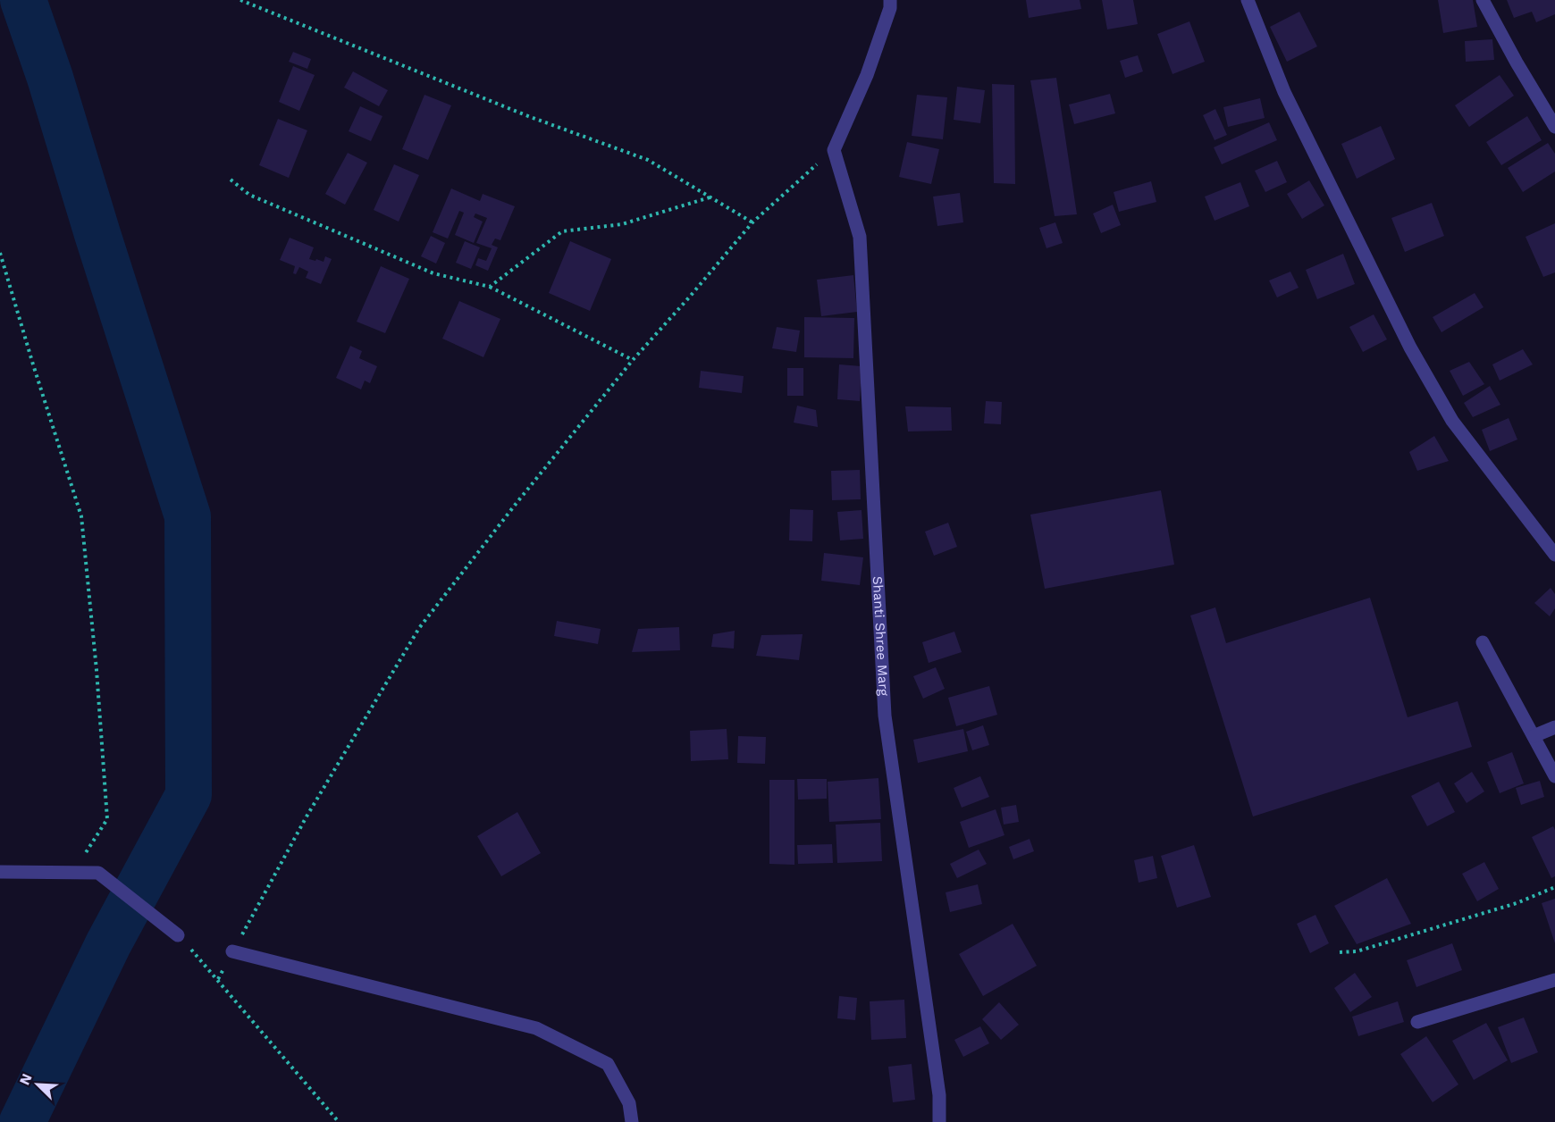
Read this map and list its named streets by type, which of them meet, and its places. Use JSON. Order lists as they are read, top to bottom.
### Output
{
  "streets": {
    "street": ["Shanti Shree Marg"]
  },
  "north": "top left"
}
